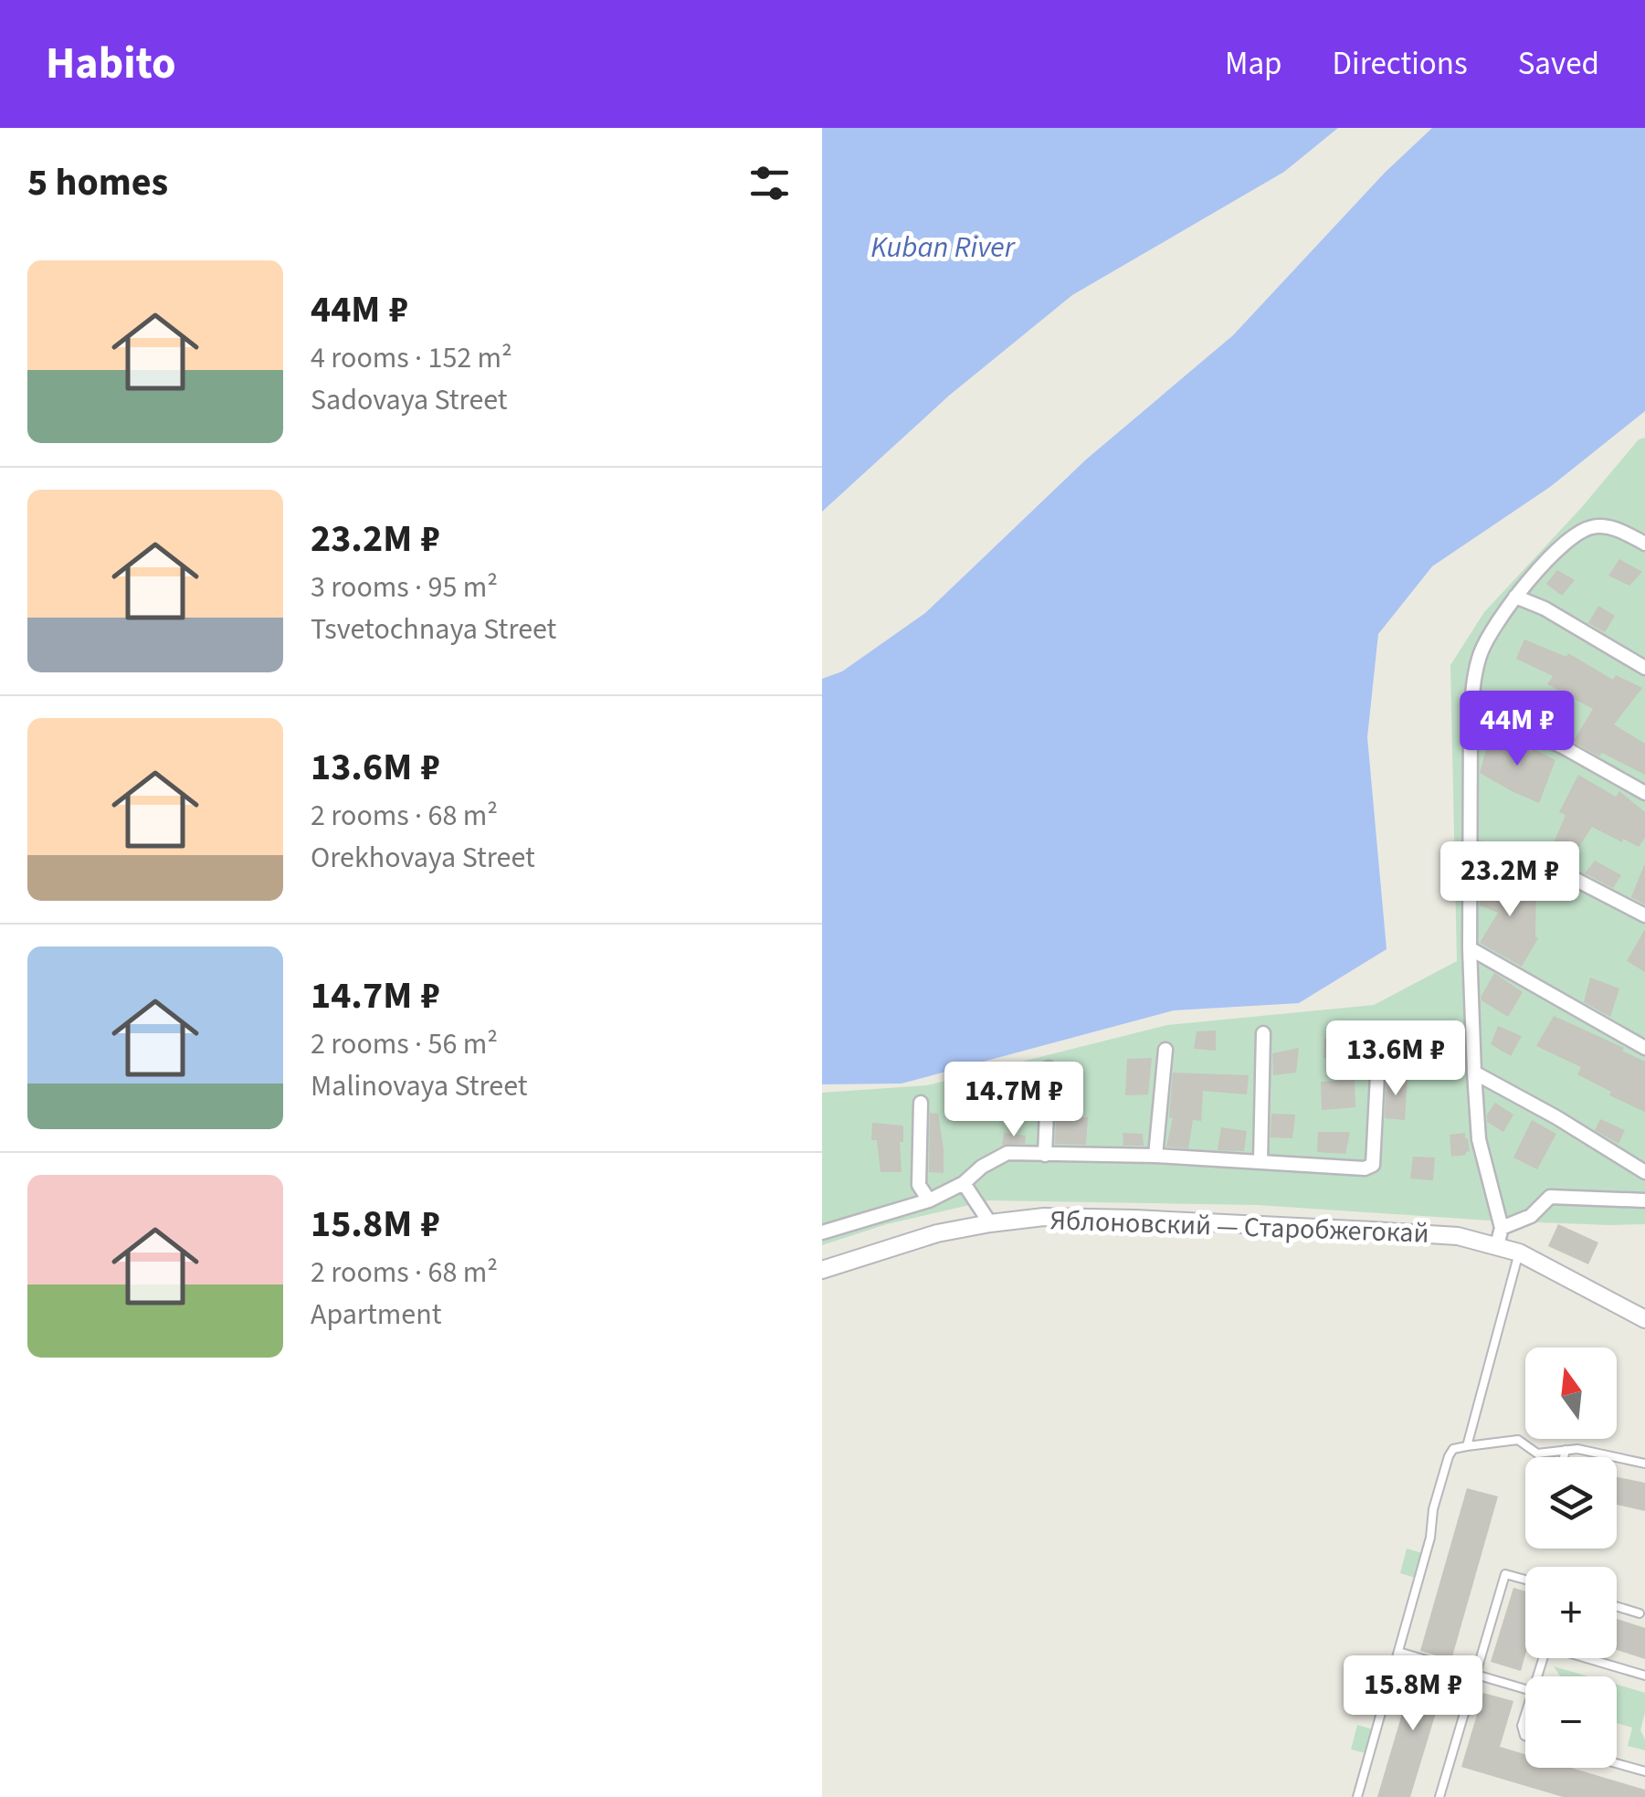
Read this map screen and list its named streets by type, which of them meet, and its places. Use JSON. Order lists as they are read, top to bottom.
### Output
{
  "streets": {
    "street": ["Яблоновский — Старобжегокай"]
  },
  "water": ["Kuban River"],
  "north": "top",
  "page": {
    "header": "Habito",
    "nav": ["Map", "Directions", "Saved"],
    "heading": "5 homes",
    "list": [
      {
        "name": "44M ₽",
        "note": "4 rooms · 152 m² · Sadovaya Street"
      },
      {
        "name": "23.2M ₽",
        "note": "3 rooms · 95 m² · Tsvetochnaya Street"
      },
      {
        "name": "13.6M ₽",
        "note": "2 rooms · 68 m² · Orekhovaya Street"
      },
      {
        "name": "14.7M ₽",
        "note": "2 rooms · 56 m² · Malinovaya Street"
      },
      {
        "name": "15.8M ₽",
        "note": "2 rooms · 68 m² · Apartment"
      }
    ],
    "price": [
      "44M ₽",
      "23.2M ₽",
      "13.6M ₽",
      "14.7M ₽",
      "15.8M ₽"
    ],
    "map_buttons": ["+", "−"]
  }
}
